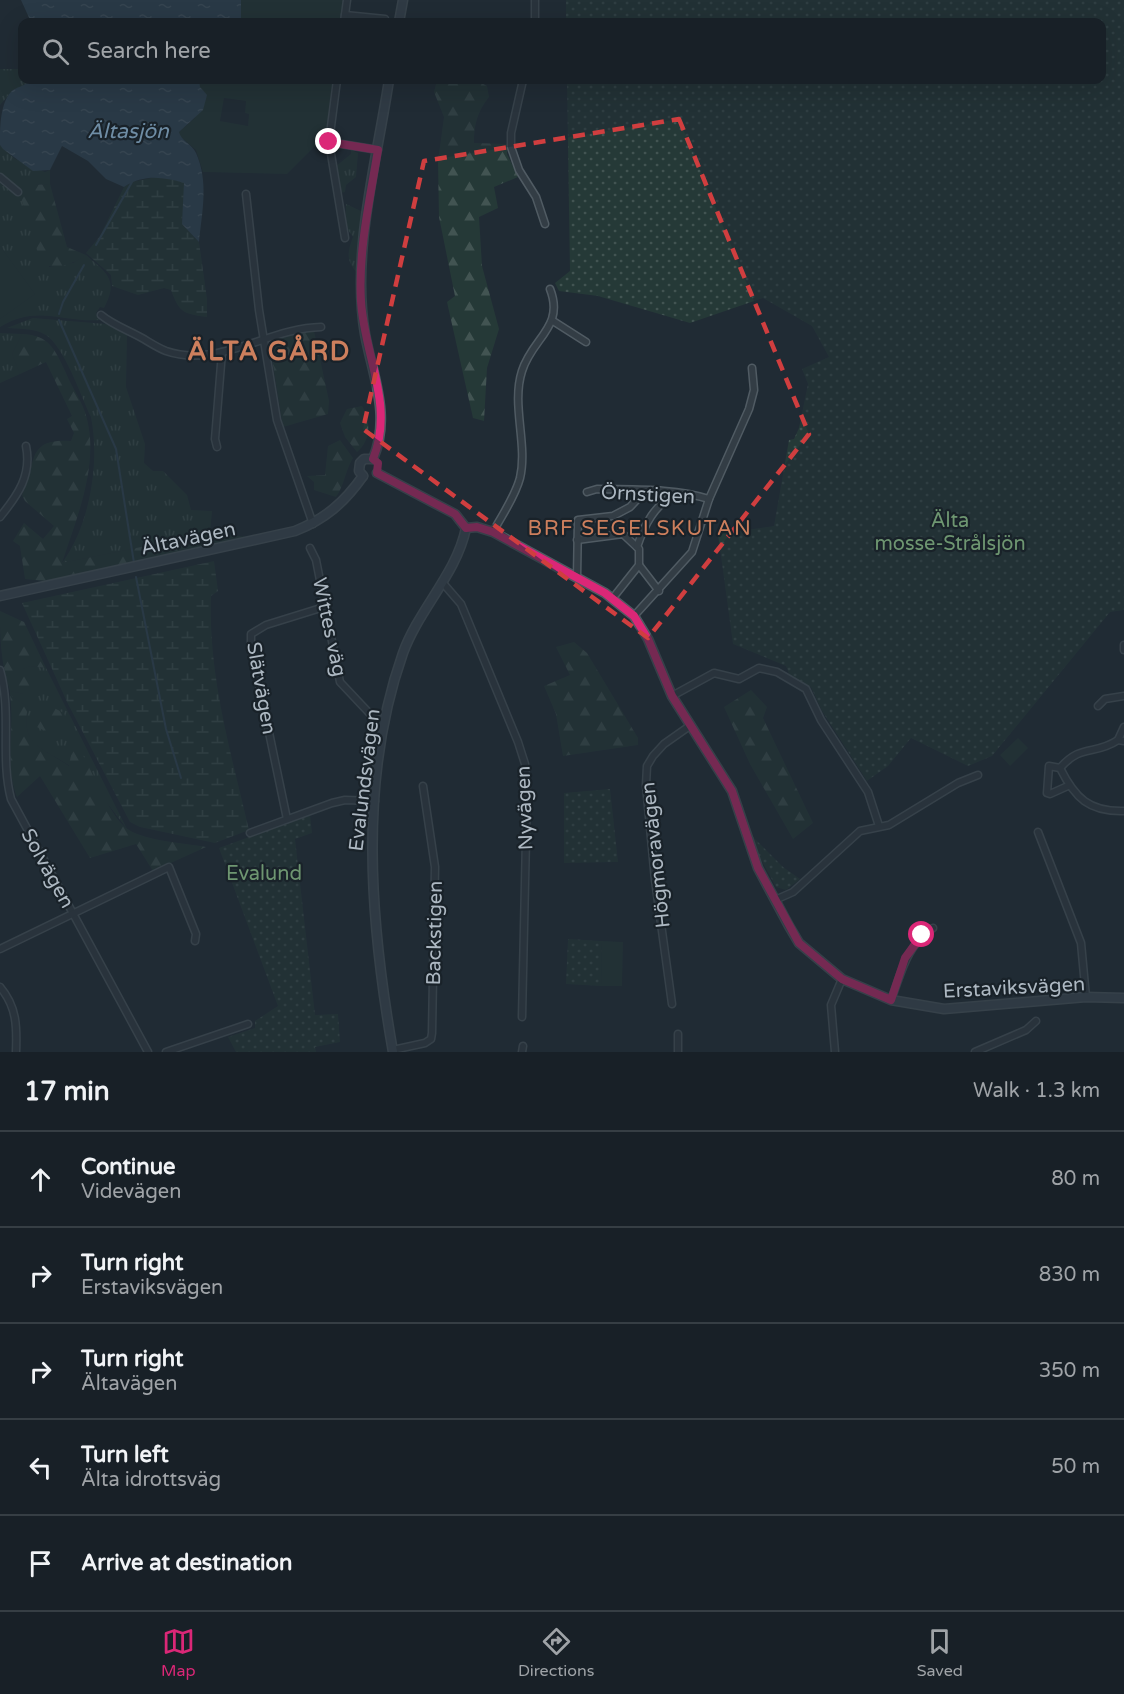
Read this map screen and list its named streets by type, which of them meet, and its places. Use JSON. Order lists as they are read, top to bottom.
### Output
{
  "streets": {
    "street": [
      "Örnstigen",
      "Ältavägen",
      "Wittes väg",
      "Slätvägen",
      "Evalundsvägen",
      "Nyvägen",
      "Högmoravägen",
      "Solvägen",
      "Backstigen",
      "Erstaviksvägen"
    ]
  },
  "crossings": [
    ["Wittes väg", "Slätvägen"],
    ["Wittes väg", "Evalundsvägen"],
    ["Evalundsvägen", "Nyvägen"],
    ["Evalundsvägen", "Backstigen"],
    ["Evalundsvägen", "Erstaviksvägen"],
    ["Högmoravägen", "Erstaviksvägen"]
  ],
  "districts": ["ÄLTA GÅRD", "BRF SEGELSKUTAN"],
  "water": ["Ältasjön"],
  "parks": ["Älta mosse-Strålsjön", "Evalund"],
  "page": {
    "search": "Search here",
    "heading": ["17 min", "Walk · 1.3 km"],
    "list": [
      ["Continue", "Videvägen", "80 m"],
      ["Turn right", "Erstaviksvägen", "830 m"],
      ["Turn right", "Ältavägen", "350 m"],
      ["Turn left", "Älta idrottsväg", "50 m"],
      "Arrive at destination"
    ],
    "nav": ["Map", "Directions", "Saved"]
  }
}
